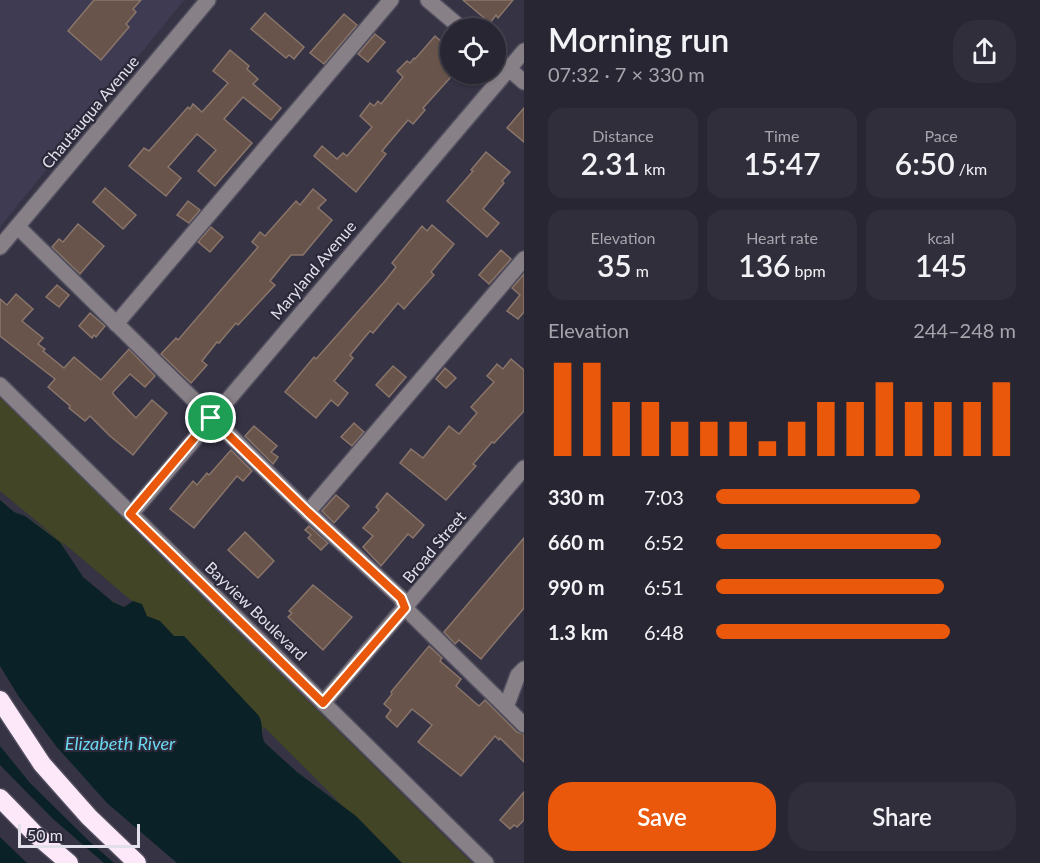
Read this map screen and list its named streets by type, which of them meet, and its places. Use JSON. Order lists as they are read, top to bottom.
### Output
{
  "streets": {
    "street": [
      "Chautauqua Avenue",
      "Maryland Avenue",
      "Broad Street",
      "Bayview Boulevard"
    ]
  },
  "crossings": [
    ["Maryland Avenue", "Bayview Boulevard"],
    ["Broad Street", "Bayview Boulevard"]
  ],
  "water": ["Elizabeth River"],
  "scale_bar": "50 m",
  "page": {
    "heading": ["Morning run", "07:32 · 7 × 330 m"],
    "stats": [
      ["Distance", "2.31 km"],
      ["Time", "15:47"],
      ["Pace", "6:50 /km"],
      ["Elevation", "35 m"],
      ["Heart rate", "136 bpm"],
      ["kcal", "145"]
    ],
    "chart": ["Elevation", "244–248 m"],
    "list": [
      {
        "name": "330 m",
        "note": "7:03"
      },
      {
        "name": "660 m",
        "note": "6:52"
      },
      {
        "name": "990 m",
        "note": "6:51"
      },
      {
        "name": "1.3 km",
        "note": "6:48"
      }
    ],
    "buttons": ["Save", "Share"],
    "scale": "50 m"
  }
}
